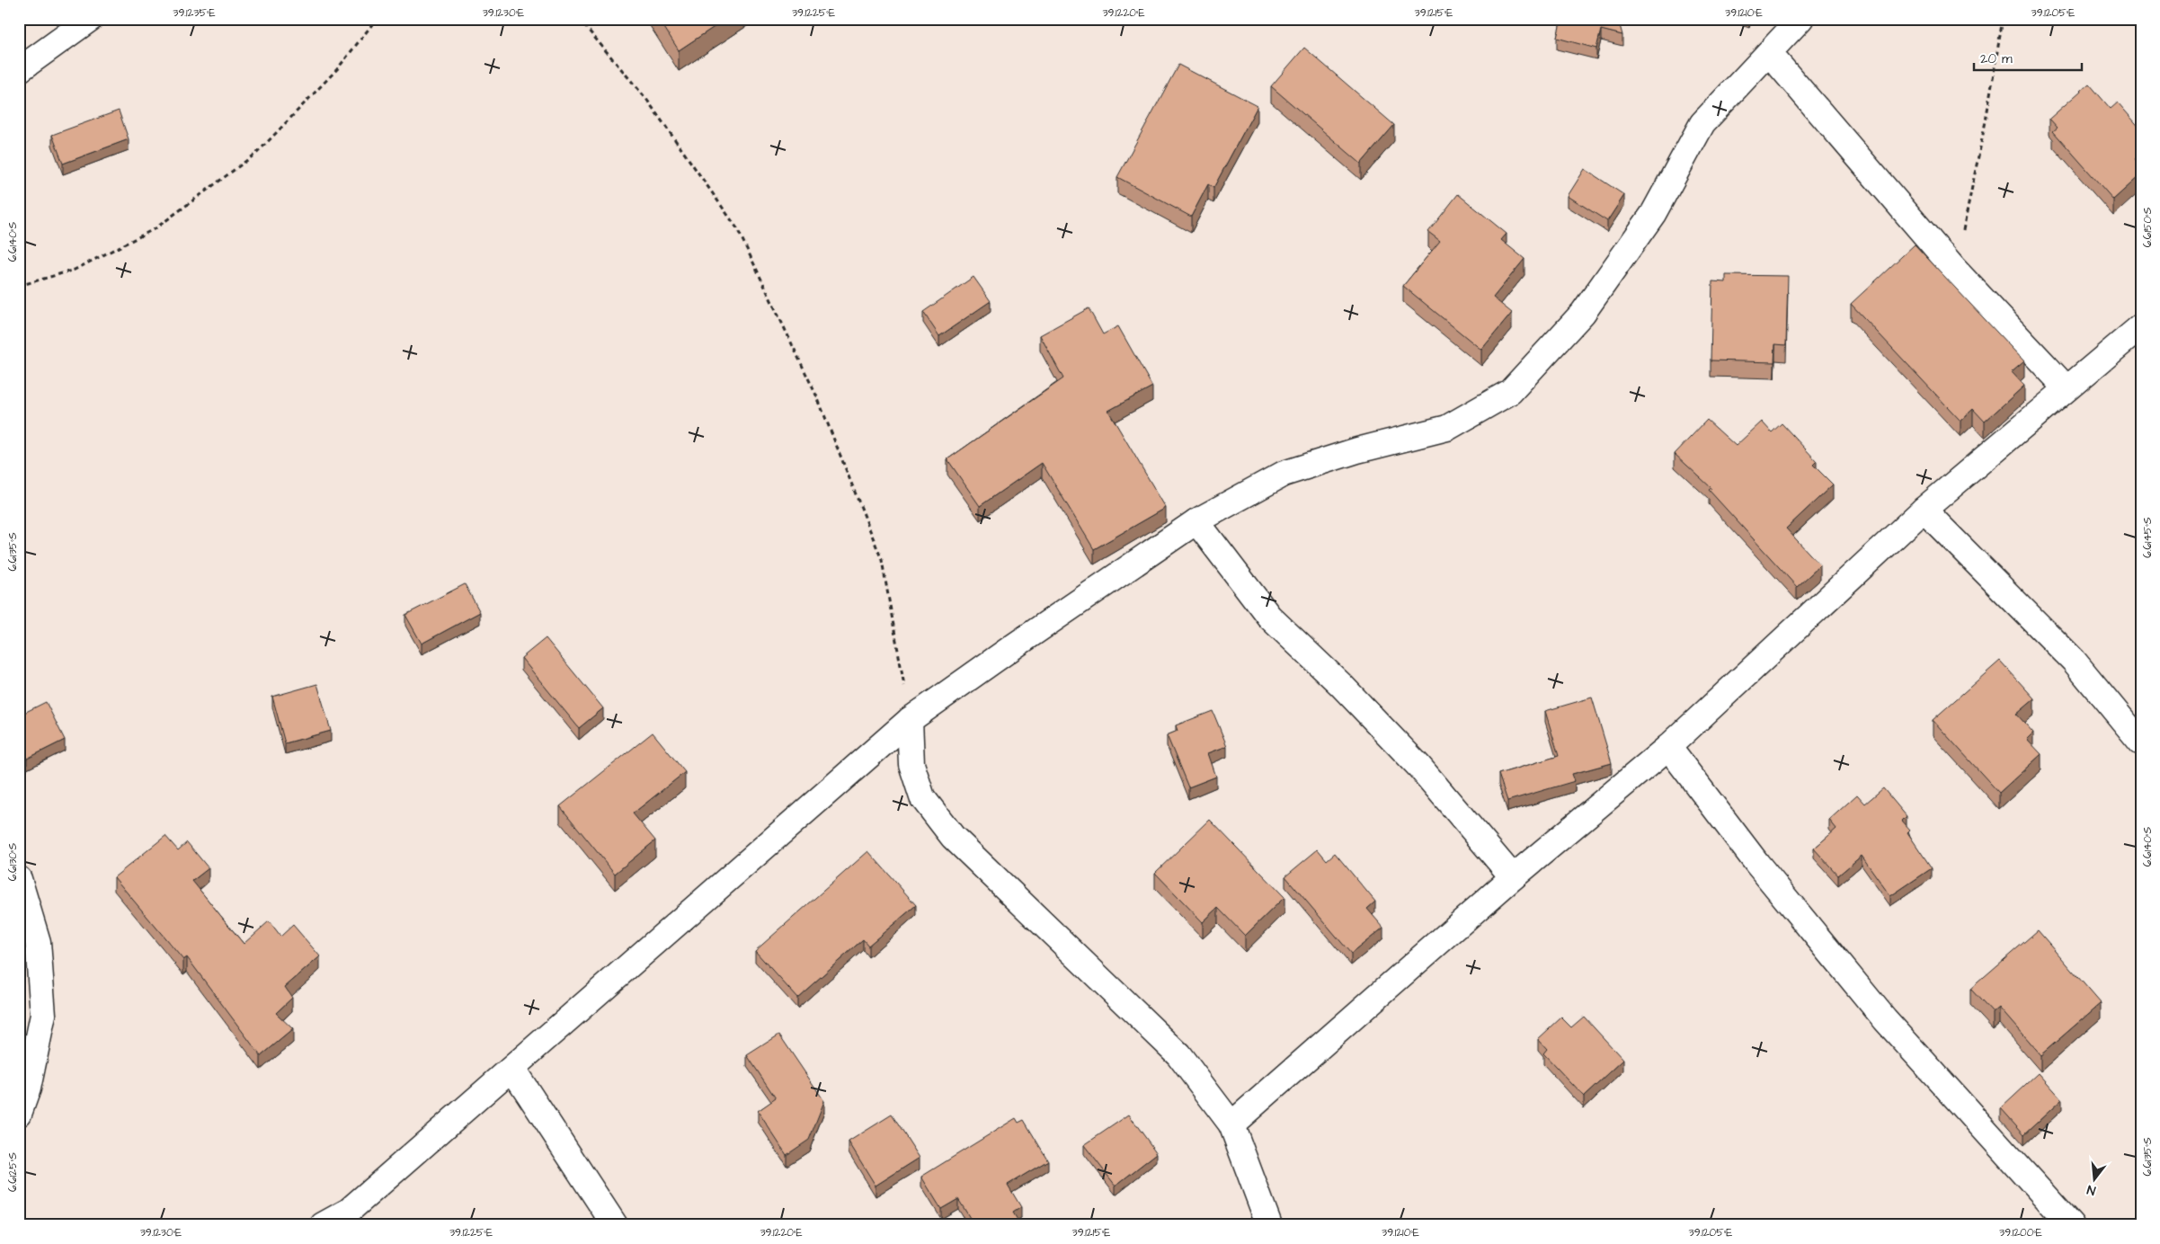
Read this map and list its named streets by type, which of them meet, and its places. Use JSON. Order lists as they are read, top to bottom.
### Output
{
  "scale_bar": "20 m",
  "north": "bottom",
  "coordinates": [
    "39.1235°E",
    "39.1230°E",
    "39.1225°E",
    "39.1220°E",
    "39.1215°E",
    "39.1210°E",
    "39.1205°E",
    "6.6150°S",
    "6.6140°S",
    "6.6145°S",
    "6.6135°S",
    "6.6130°S",
    "6.6125°S",
    "39.1200°E"
  ]
}
